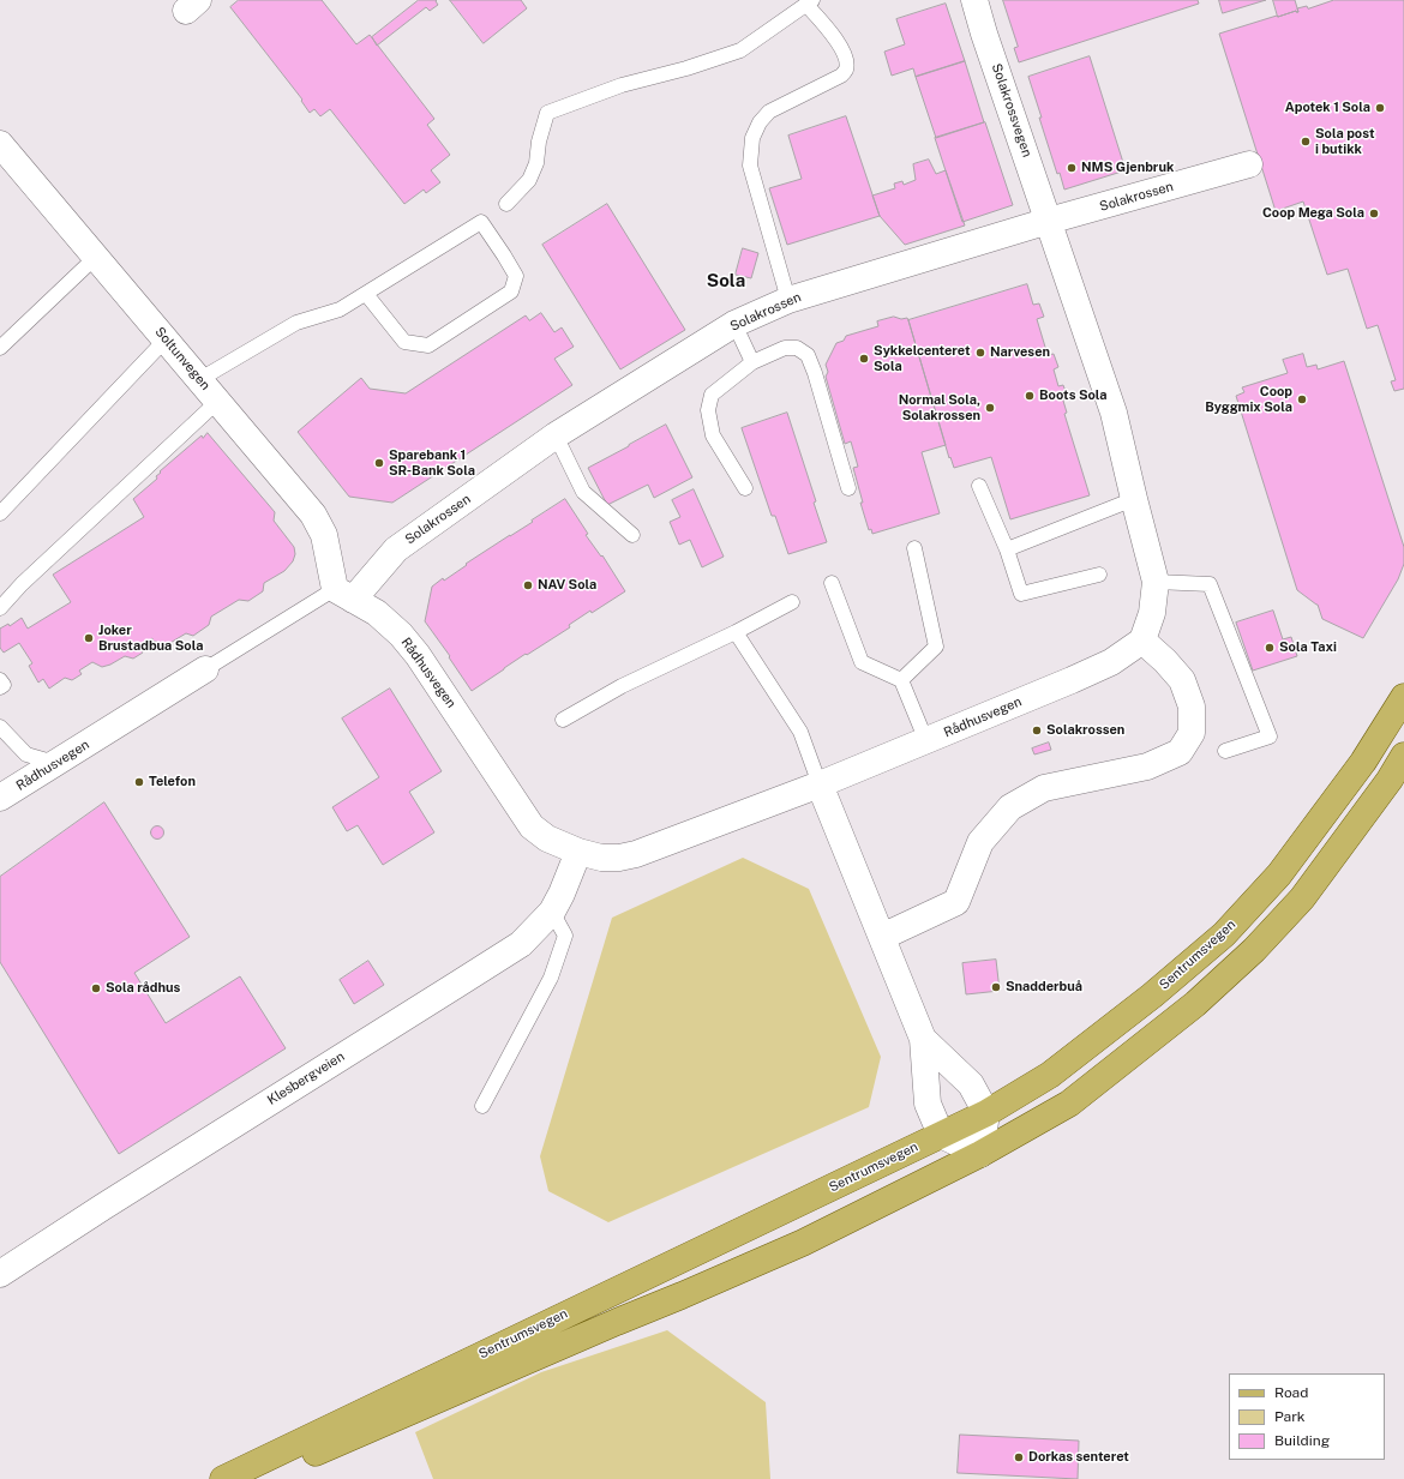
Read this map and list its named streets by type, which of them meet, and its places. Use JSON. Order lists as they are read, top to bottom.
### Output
{
  "streets": {
    "main road": ["Sentrumsvegen"],
    "street": [
      "Solakrossvegen",
      "Solakrossen",
      "Soltunvegen",
      "Rådhusvegen",
      "Klesbergveien"
    ]
  },
  "crossings": [
    ["Solakrossvegen", "Solakrossen"],
    ["Solakrossen", "Soltunvegen"],
    ["Solakrossen", "Rådhusvegen"],
    ["Soltunvegen", "Rådhusvegen"],
    ["Rådhusvegen", "Klesbergveien"]
  ],
  "districts": ["Sola"],
  "places": [
    "Apotek 1 Sola",
    "Sola post i butikk",
    "NMS Gjenbruk",
    "Coop Mega Sola",
    "Narvesen",
    "Sykkelcenteret Sola",
    "Boots Sola",
    "Coop Byggmix Sola",
    "Normal Sola, Solakrossen",
    "Sparebank 1 SR-Bank Sola",
    "NAV Sola",
    "Joker Brustadbua Sola",
    "Sola Taxi",
    "Solakrossen",
    "Telefon",
    "Snadderbuå",
    "Sola rådhus",
    "Dorkas senteret"
  ],
  "legend": ["Road", "Park", "Building"]
}
